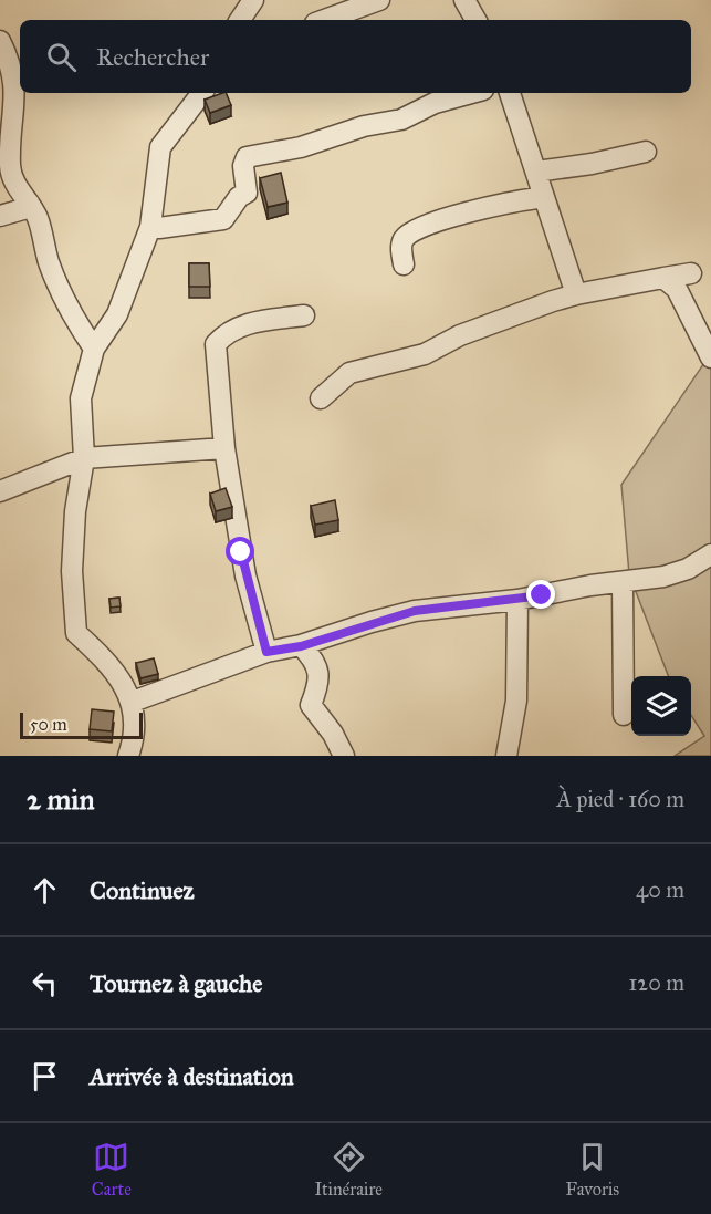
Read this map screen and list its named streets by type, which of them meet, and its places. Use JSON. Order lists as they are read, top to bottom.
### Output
{
  "scale_bar": "50 m",
  "page": {
    "search": "Rechercher",
    "scale": "50 m",
    "heading": ["2 min", "À pied · 160 m"],
    "list": [
      ["Continuez", "40 m"],
      ["Tournez à gauche", "120 m"],
      "Arrivée à destination"
    ],
    "nav": ["Carte", "Itinéraire", "Favoris"]
  }
}
